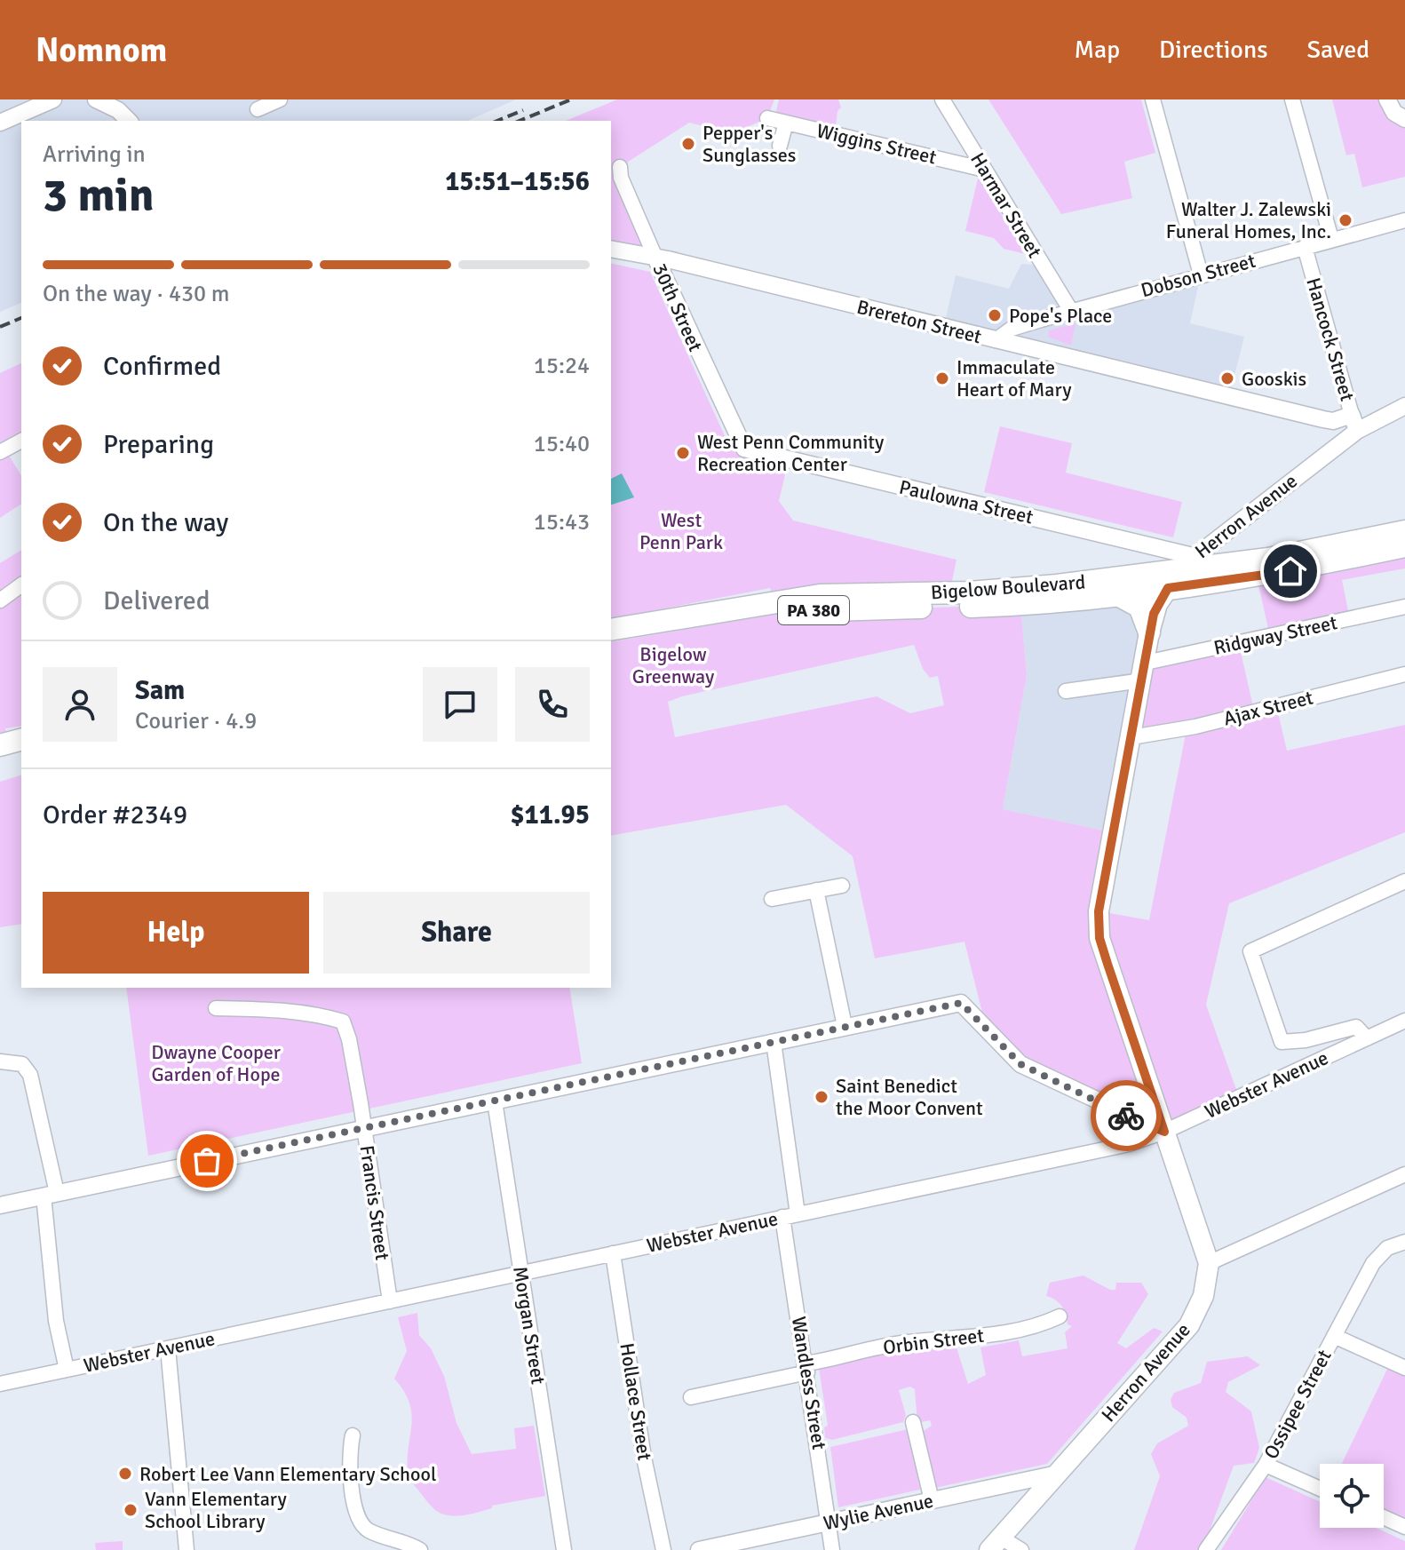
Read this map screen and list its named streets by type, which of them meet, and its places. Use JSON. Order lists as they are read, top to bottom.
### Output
{
  "streets": {
    "main road": ["Herron Avenue", "Bigelow Boulevard", "PA 380"],
    "street": [
      "Wiggins Street",
      "Harmar Street",
      "Dobson Street",
      "30th Street",
      "Brereton Street",
      "Hancock Street",
      "Paulowna Street",
      "Ridgway Street",
      "Ajax Street",
      "Webster Avenue",
      "Francis Street",
      "Morgan Street",
      "Orbin Street",
      "Wandless Street",
      "Hollace Street",
      "Ossipee Street",
      "Wylie Avenue"
    ]
  },
  "crossings": [
    ["Wiggins Street", "Harmar Street"],
    ["Harmar Street", "Dobson Street"],
    ["Dobson Street", "Brereton Street"],
    ["Dobson Street", "Hancock Street"],
    ["30th Street", "Brereton Street"],
    ["30th Street", "Paulowna Street"],
    ["Brereton Street", "Hancock Street"],
    ["Hancock Street", "Herron Avenue"],
    ["Paulowna Street", "Herron Avenue"],
    ["Paulowna Street", "Bigelow Boulevard"],
    ["Herron Avenue", "Bigelow Boulevard"],
    ["Herron Avenue", "Ridgway Street"],
    ["Herron Avenue", "Ajax Street"],
    ["Herron Avenue", "Webster Avenue"],
    ["Herron Avenue", "Wylie Avenue"],
    ["Webster Avenue", "Francis Street"],
    ["Webster Avenue", "Morgan Street"],
    ["Webster Avenue", "Wandless Street"],
    ["Webster Avenue", "Hollace Street"],
    ["Orbin Street", "Wandless Street"],
    ["Wandless Street", "Wylie Avenue"]
  ],
  "parks": ["West Penn Park", "Bigelow Greenway", "Dwayne Cooper Garden of Hope"],
  "places": [
    "Pepper's Sunglasses",
    "Walter J. Zalewski Funeral Homes, Inc.",
    "Pope's Place",
    "Immaculate Heart of Mary",
    "Gooskis",
    "West Penn Community Recreation Center",
    "Saint Benedict the Moor Convent",
    "Robert Lee Vann Elementary School",
    "Vann Elementary School Library"
  ],
  "page": {
    "header": "Nomnom",
    "nav": ["Map", "Directions", "Saved"],
    "heading": ["3 min", "Arriving in", "15:51–15:56"],
    "panel": [
      "Sam",
      "Courier · 4.9",
      "Order #2349",
      "$11.95"
    ],
    "bar": "On the way · 430 m",
    "list": [
      ["Confirmed", "15:24"],
      ["Preparing", "15:40"],
      ["On the way", "15:43"],
      "Delivered"
    ],
    "buttons": ["Help", "Share"]
  }
}
